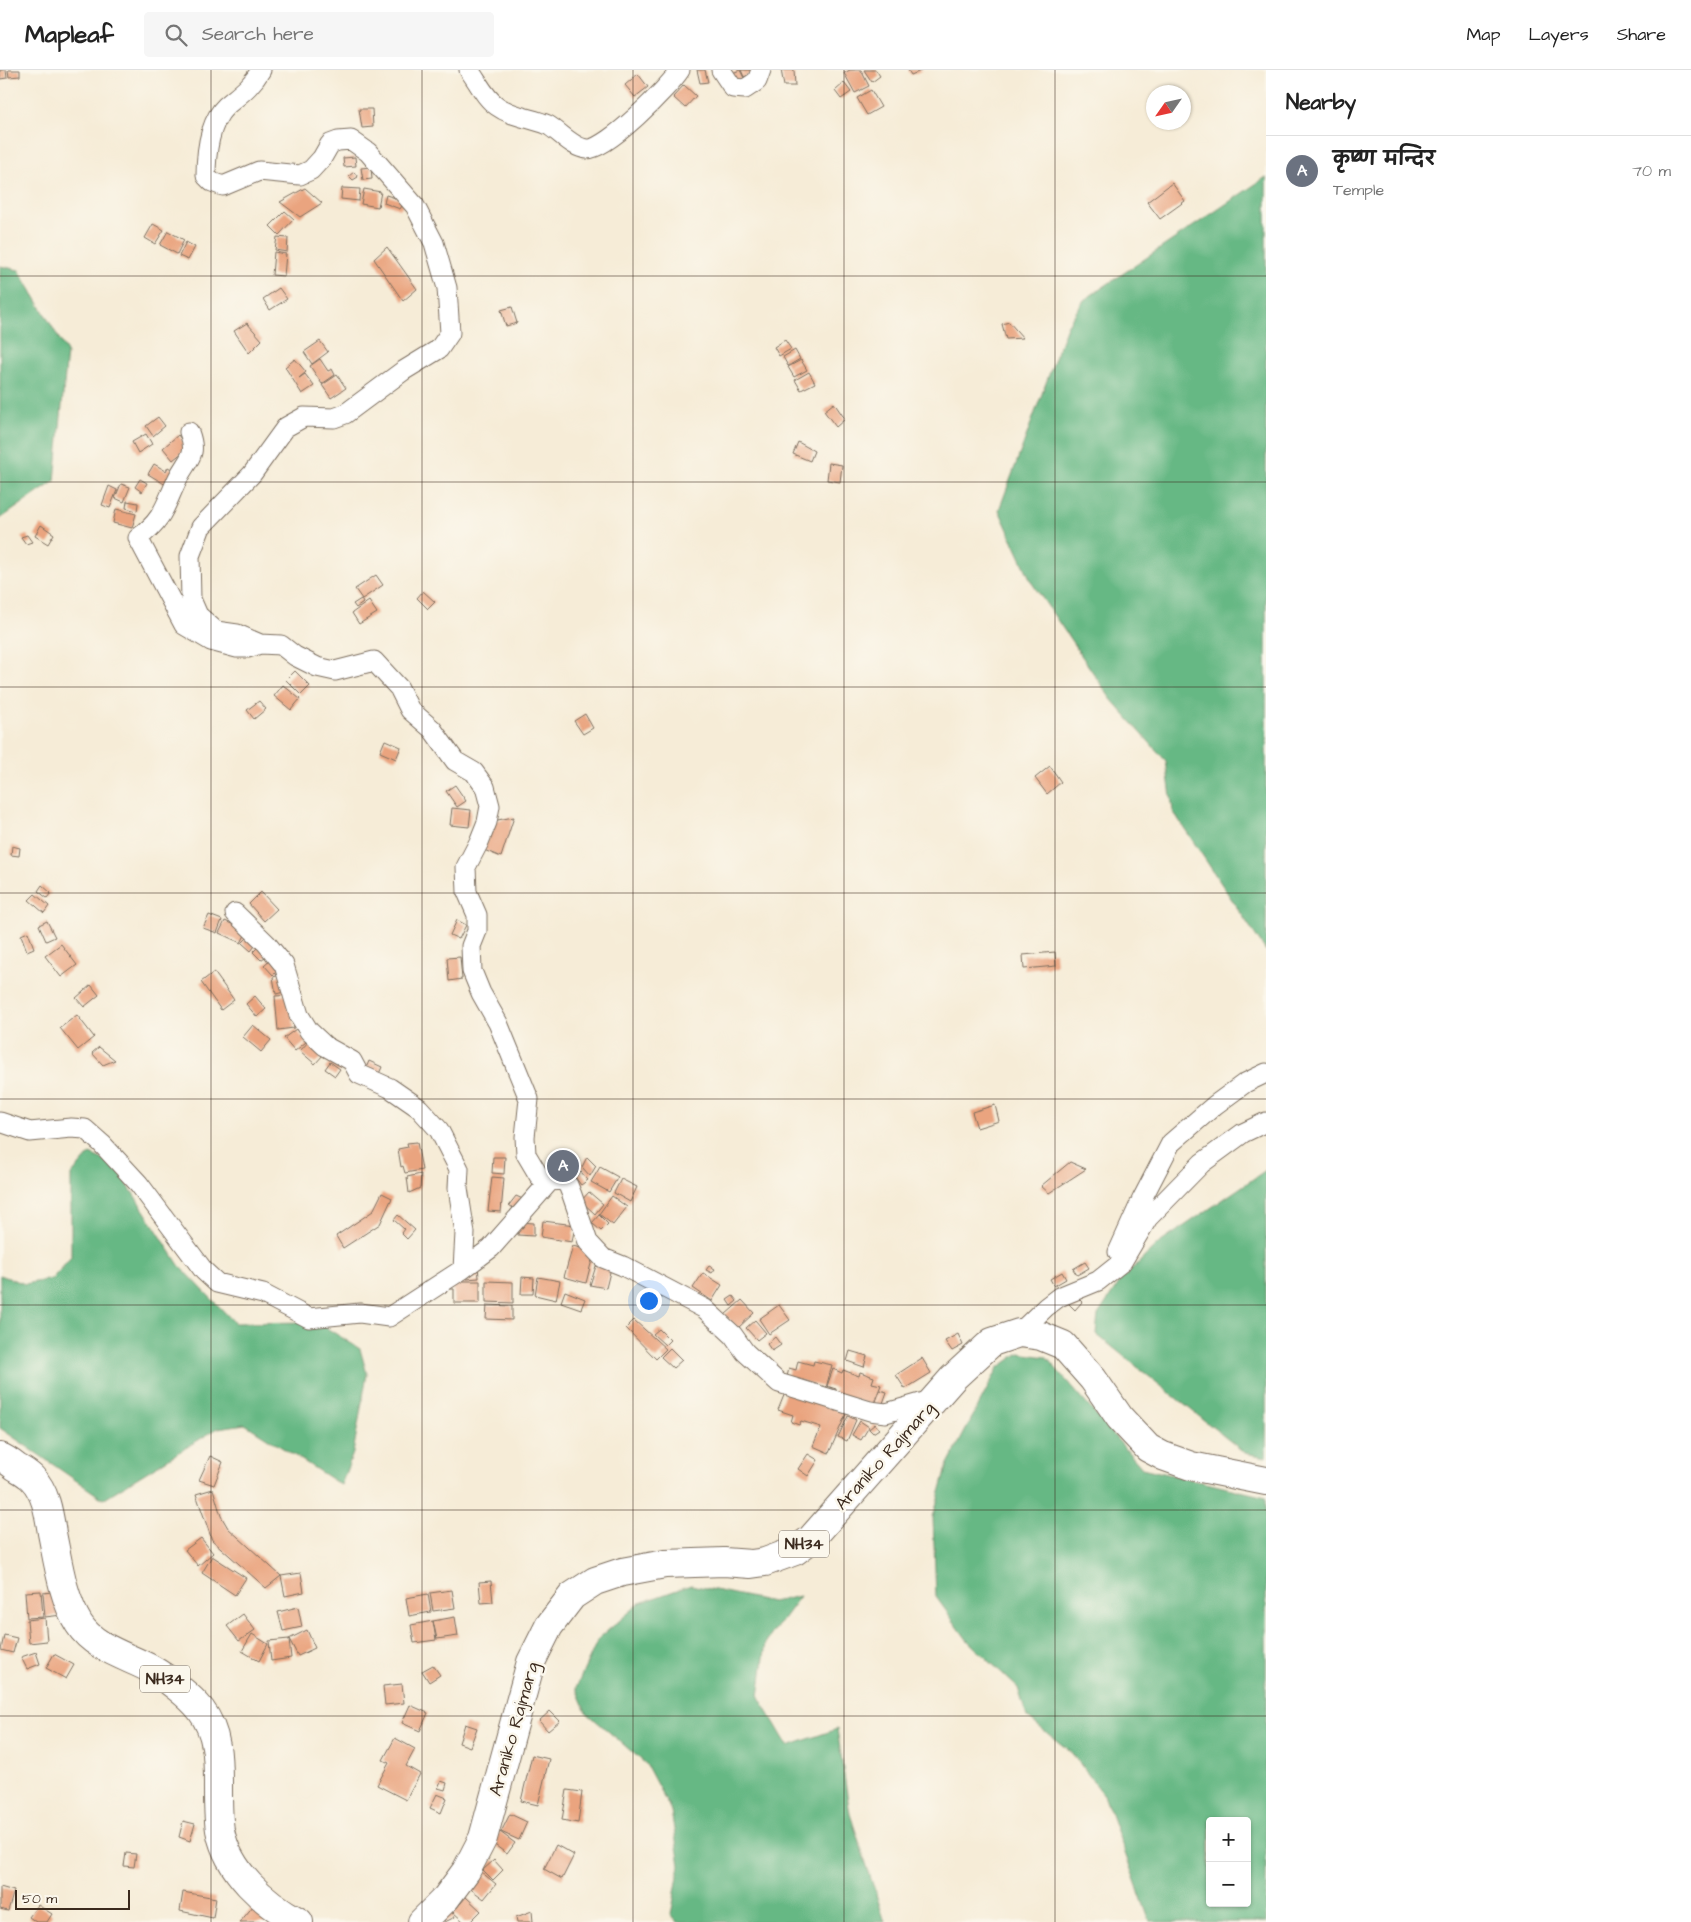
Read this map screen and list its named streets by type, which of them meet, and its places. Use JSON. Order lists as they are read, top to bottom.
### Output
{
  "streets": {
    "highway": ["Araniko Rajmarg", "NH34"]
  },
  "scale_bar": "50 m",
  "north": "bottom left",
  "page": {
    "header": "Mapleaf",
    "search": "Search here",
    "nav": ["Map", "Layers", "Share"],
    "heading": "Nearby",
    "list": [
      {
        "mark": "A",
        "name": "कृष्ण मन्दिर",
        "note": "Temple",
        "value": "70 m"
      }
    ],
    "pins": "A",
    "map_buttons": ["+", "−"],
    "scale": "50 m"
  }
}
